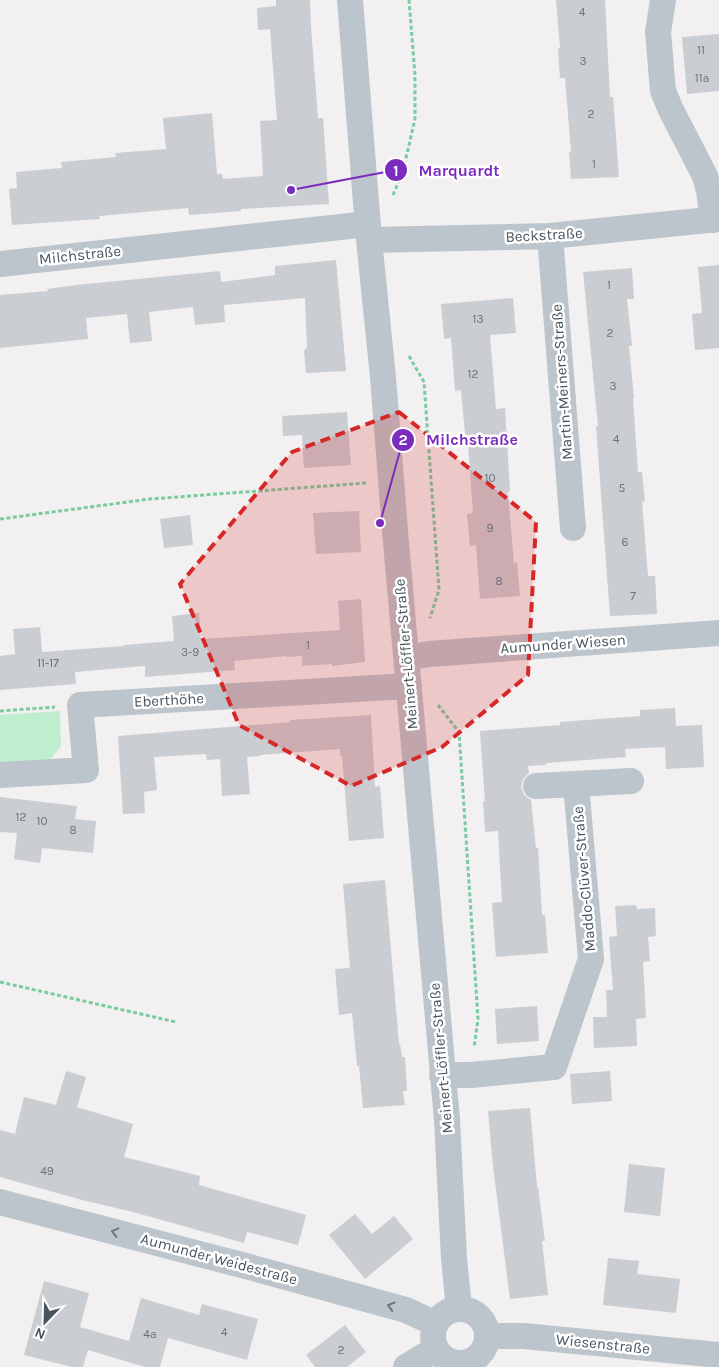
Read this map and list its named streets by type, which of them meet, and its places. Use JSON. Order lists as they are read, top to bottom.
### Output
{
  "streets": {
    "street": [
      "Beckstraße",
      "Milchstraße",
      "Martin-Meiners-Straße",
      "Aumunder Wiesen",
      "Meinert-Löffler-Straße",
      "Eberthöhe",
      "Maddo-Clüver-Straße",
      "Aumunder Weidestraße",
      "Wiesenstraße"
    ]
  },
  "crossings": [
    ["Beckstraße", "Milchstraße"],
    ["Beckstraße", "Martin-Meiners-Straße"],
    ["Beckstraße", "Meinert-Löffler-Straße"],
    ["Milchstraße", "Meinert-Löffler-Straße"],
    ["Aumunder Wiesen", "Meinert-Löffler-Straße"],
    ["Meinert-Löffler-Straße", "Eberthöhe"],
    ["Meinert-Löffler-Straße", "Maddo-Clüver-Straße"],
    ["Meinert-Löffler-Straße", "Aumunder Weidestraße"],
    ["Meinert-Löffler-Straße", "Wiesenstraße"],
    ["Aumunder Weidestraße", "Wiesenstraße"]
  ],
  "one_way": ["Aumunder Weidestraße"],
  "places": ["Marquardt", "Milchstraße"],
  "house_numbers": [
    "4",
    "11",
    "3",
    "11a",
    "2",
    "1",
    "1",
    "13",
    "2",
    "12",
    "3",
    "4",
    "10",
    "5",
    "9",
    "6",
    "8",
    "7",
    "1",
    "3-9",
    "11-17",
    "12",
    "10",
    "8",
    "49",
    "4",
    "4a",
    "2"
  ],
  "north": "bottom left"
}
